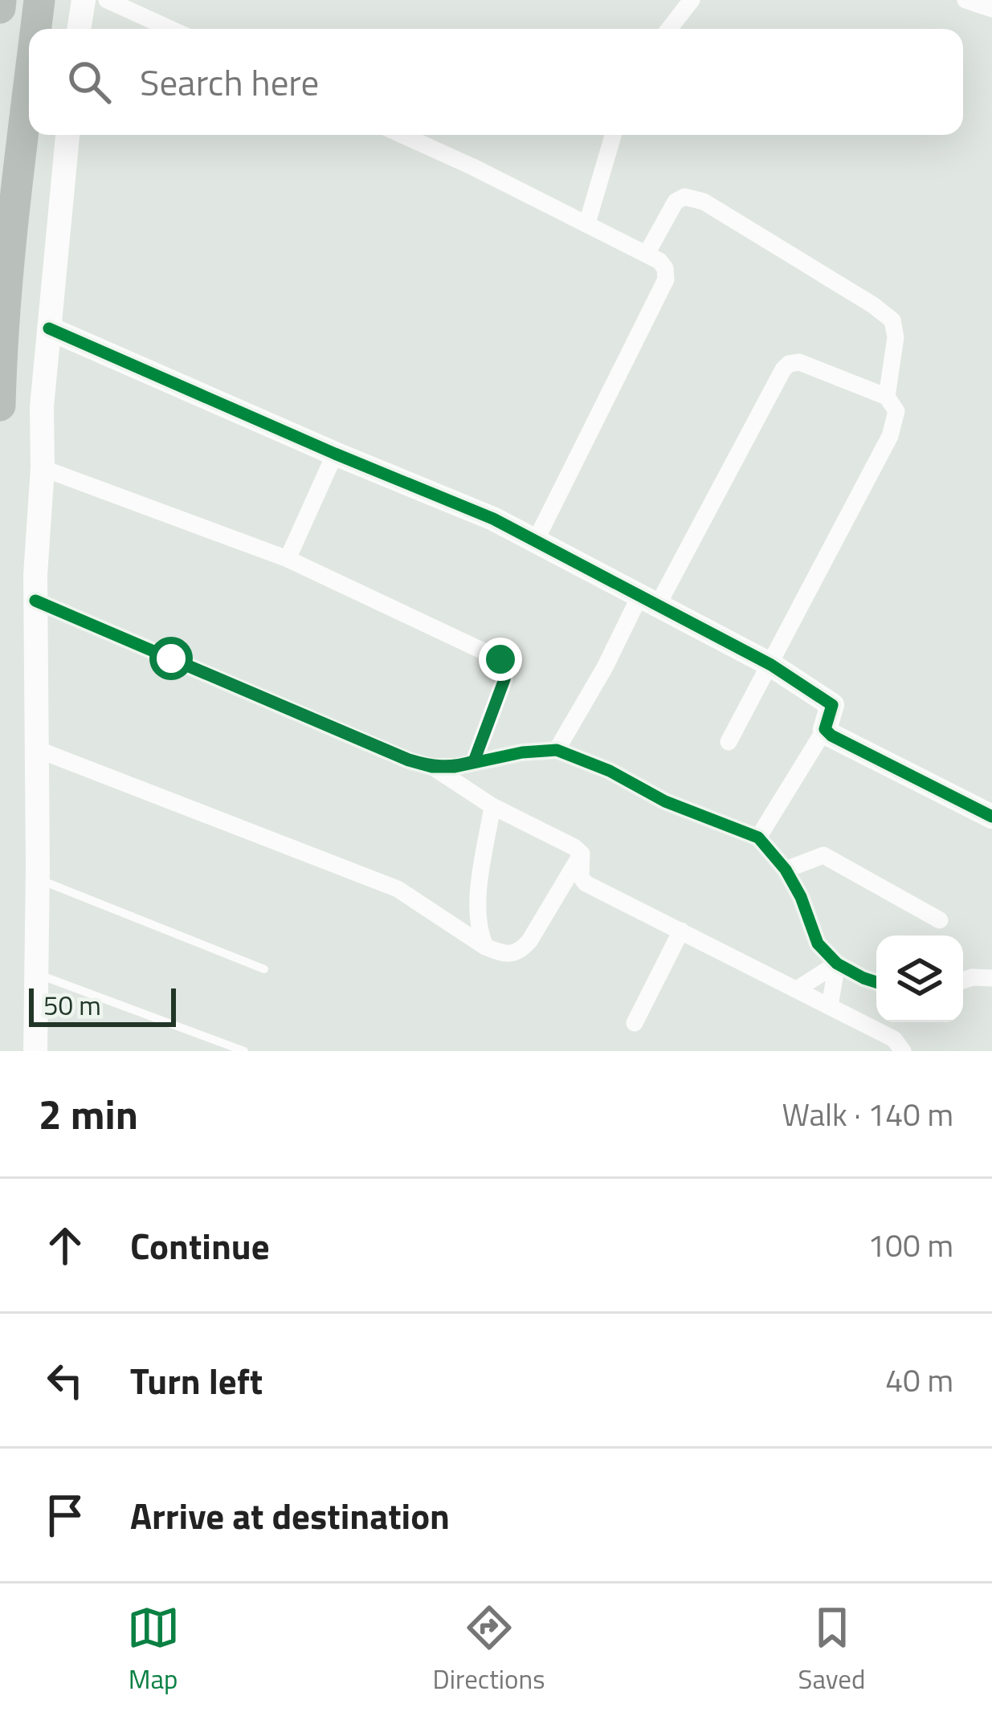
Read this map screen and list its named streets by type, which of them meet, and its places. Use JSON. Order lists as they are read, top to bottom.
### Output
{
  "scale_bar": "50 m",
  "page": {
    "search": "Search here",
    "scale": "50 m",
    "heading": ["2 min", "Walk · 140 m"],
    "list": [
      ["Continue", "100 m"],
      ["Turn left", "40 m"],
      "Arrive at destination"
    ],
    "nav": ["Map", "Directions", "Saved"]
  }
}
